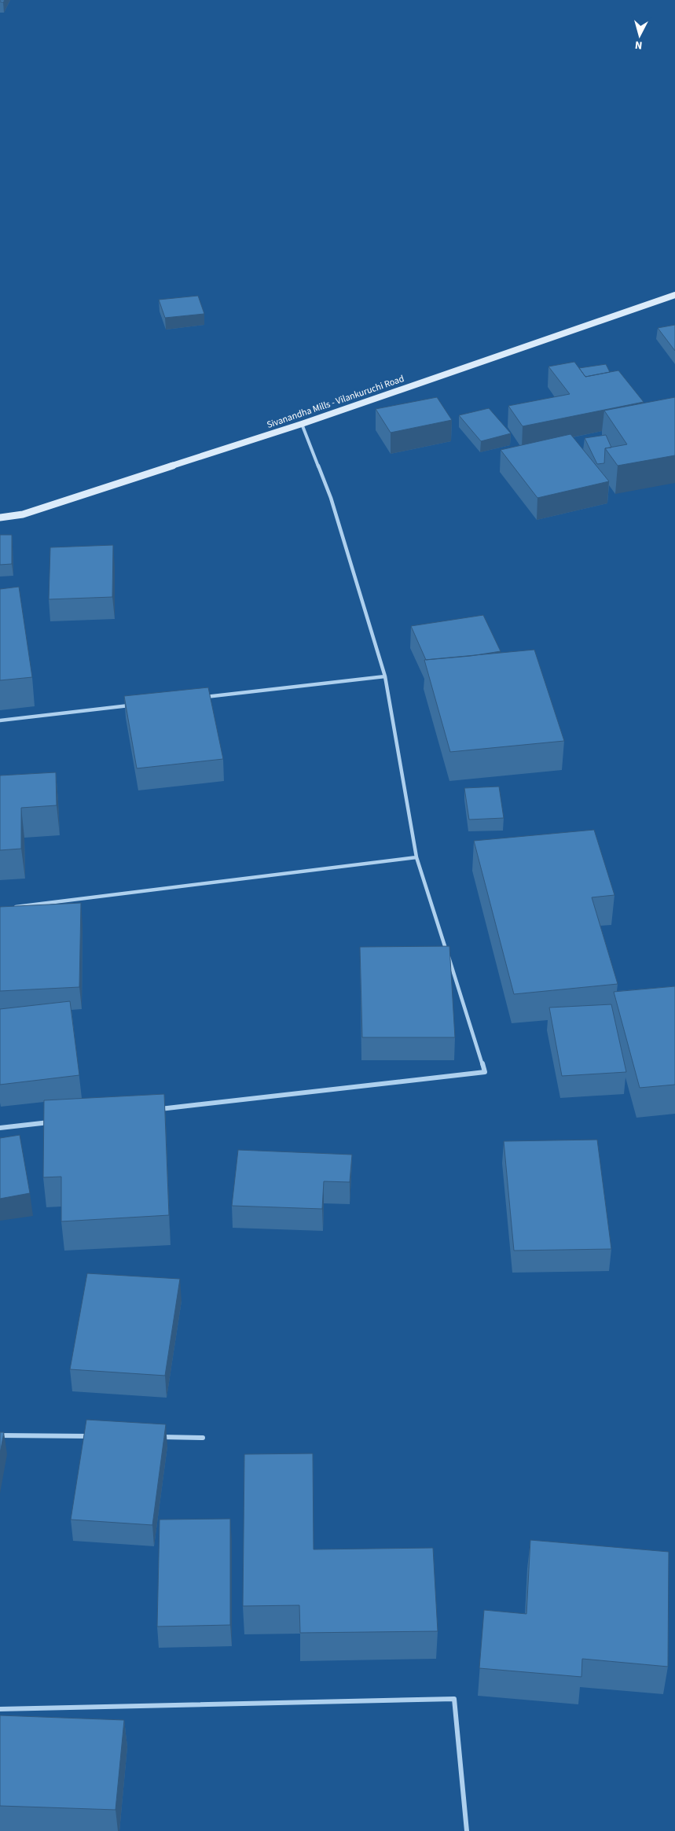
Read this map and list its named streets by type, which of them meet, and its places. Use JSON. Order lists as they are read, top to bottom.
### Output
{
  "streets": {
    "main road": ["Sivanandha Mills - Vilankuruchi Road"]
  },
  "north": "bottom"
}
